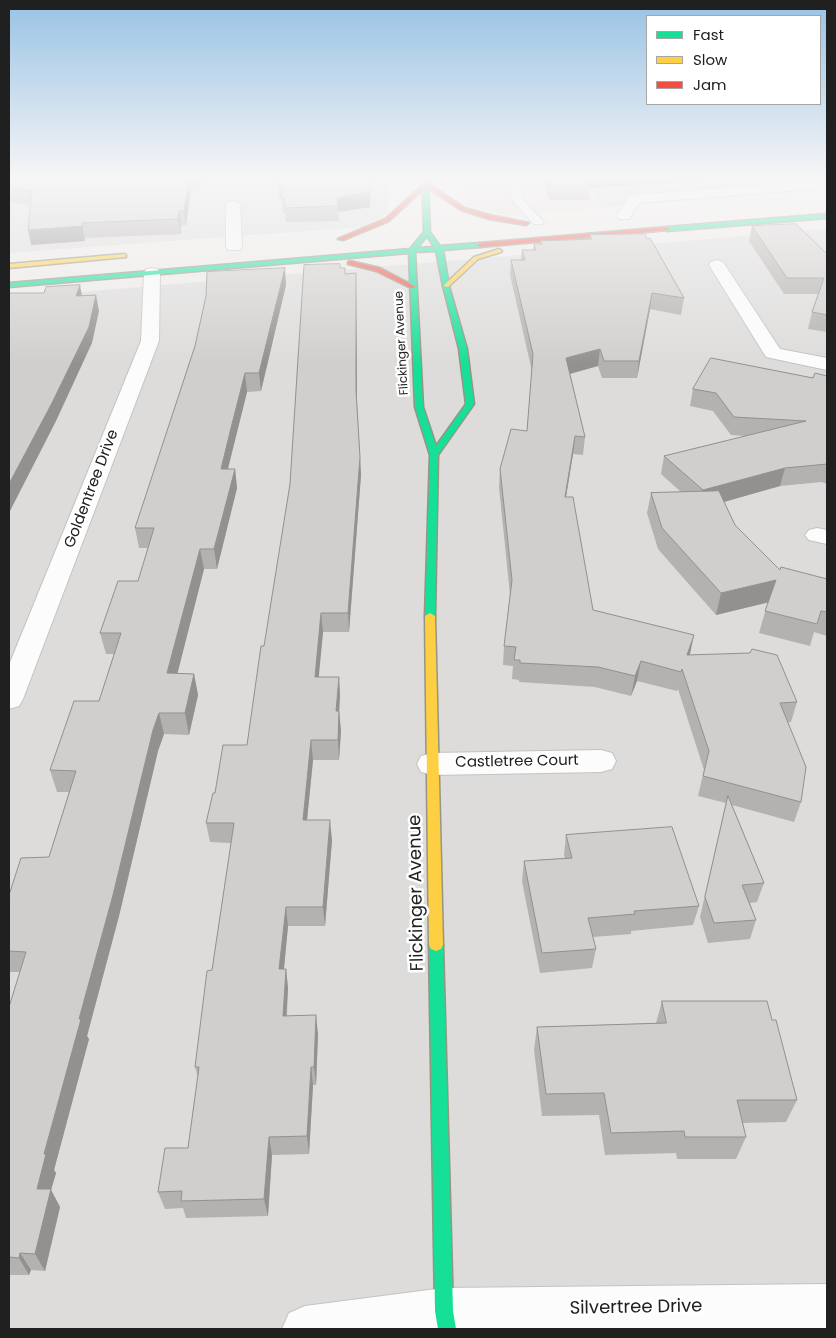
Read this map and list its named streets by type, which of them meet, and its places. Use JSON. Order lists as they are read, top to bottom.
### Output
{
  "streets": {
    "main road": ["Flickinger Avenue"],
    "street": ["Goldentree Drive", "Castletree Court", "Silvertree Drive"]
  },
  "crossings": [
    ["Flickinger Avenue", "Castletree Court"],
    ["Flickinger Avenue", "Silvertree Drive"]
  ],
  "legend": ["Fast", "Slow", "Jam"]
}
